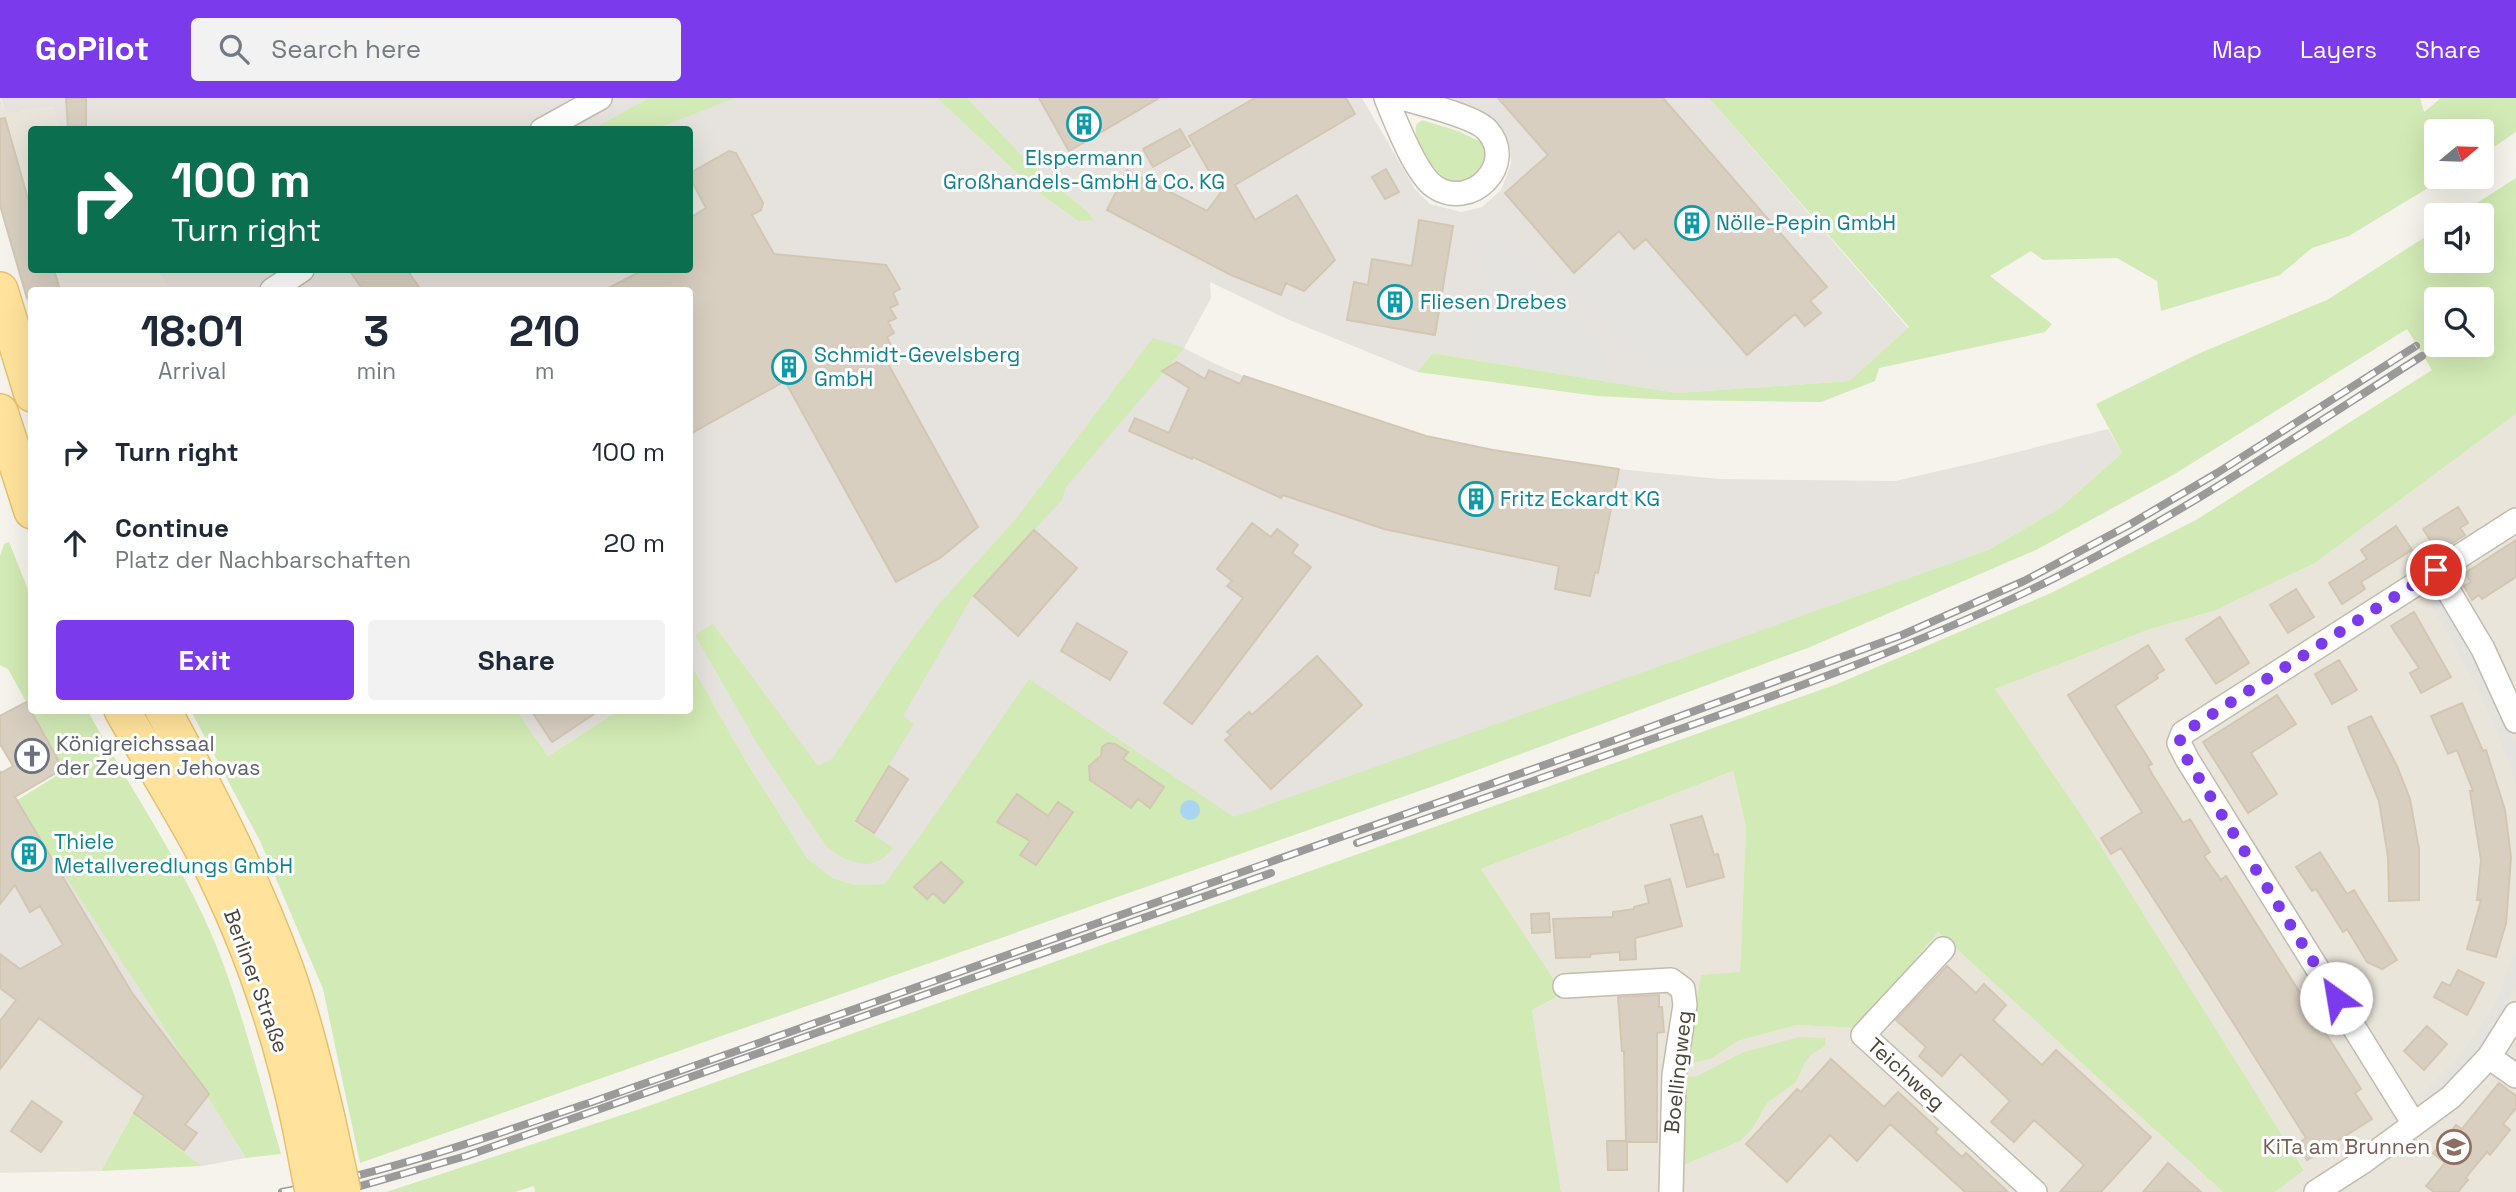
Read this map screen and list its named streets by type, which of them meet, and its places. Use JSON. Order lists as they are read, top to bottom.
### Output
{
  "streets": {
    "main road": ["Berliner Straße"],
    "street": ["Boellingweg", "Teichweg"]
  },
  "places": {
    "building": [
      "Elspermann Großhandels-GmbH & Co. KG",
      "Nölle-Pepin GmbH",
      "Fliesen Drebes",
      "Schmidt-Gevelsberg GmbH",
      "Fritz Eckardt KG",
      "Thiele Metallveredlungs GmbH"
    ],
    "church": ["Königreichssaal der Zeugen Jehovas"],
    "school or university": ["KiTa am Brunnen"]
  },
  "north": "right",
  "page": {
    "header": "GoPilot",
    "search": "Search here",
    "nav": ["Map", "Layers", "Share"],
    "turn": ["100 m", "Turn right"],
    "eta": [
      "18:01",
      "Arrival",
      "3",
      "min",
      "210",
      "m"
    ],
    "list": [
      {
        "name": "Turn right",
        "value": "100 m"
      },
      {
        "name": "Continue",
        "note": "Platz der Nachbarschaften",
        "value": "20 m"
      }
    ],
    "buttons": ["Exit", "Share"]
  }
}
